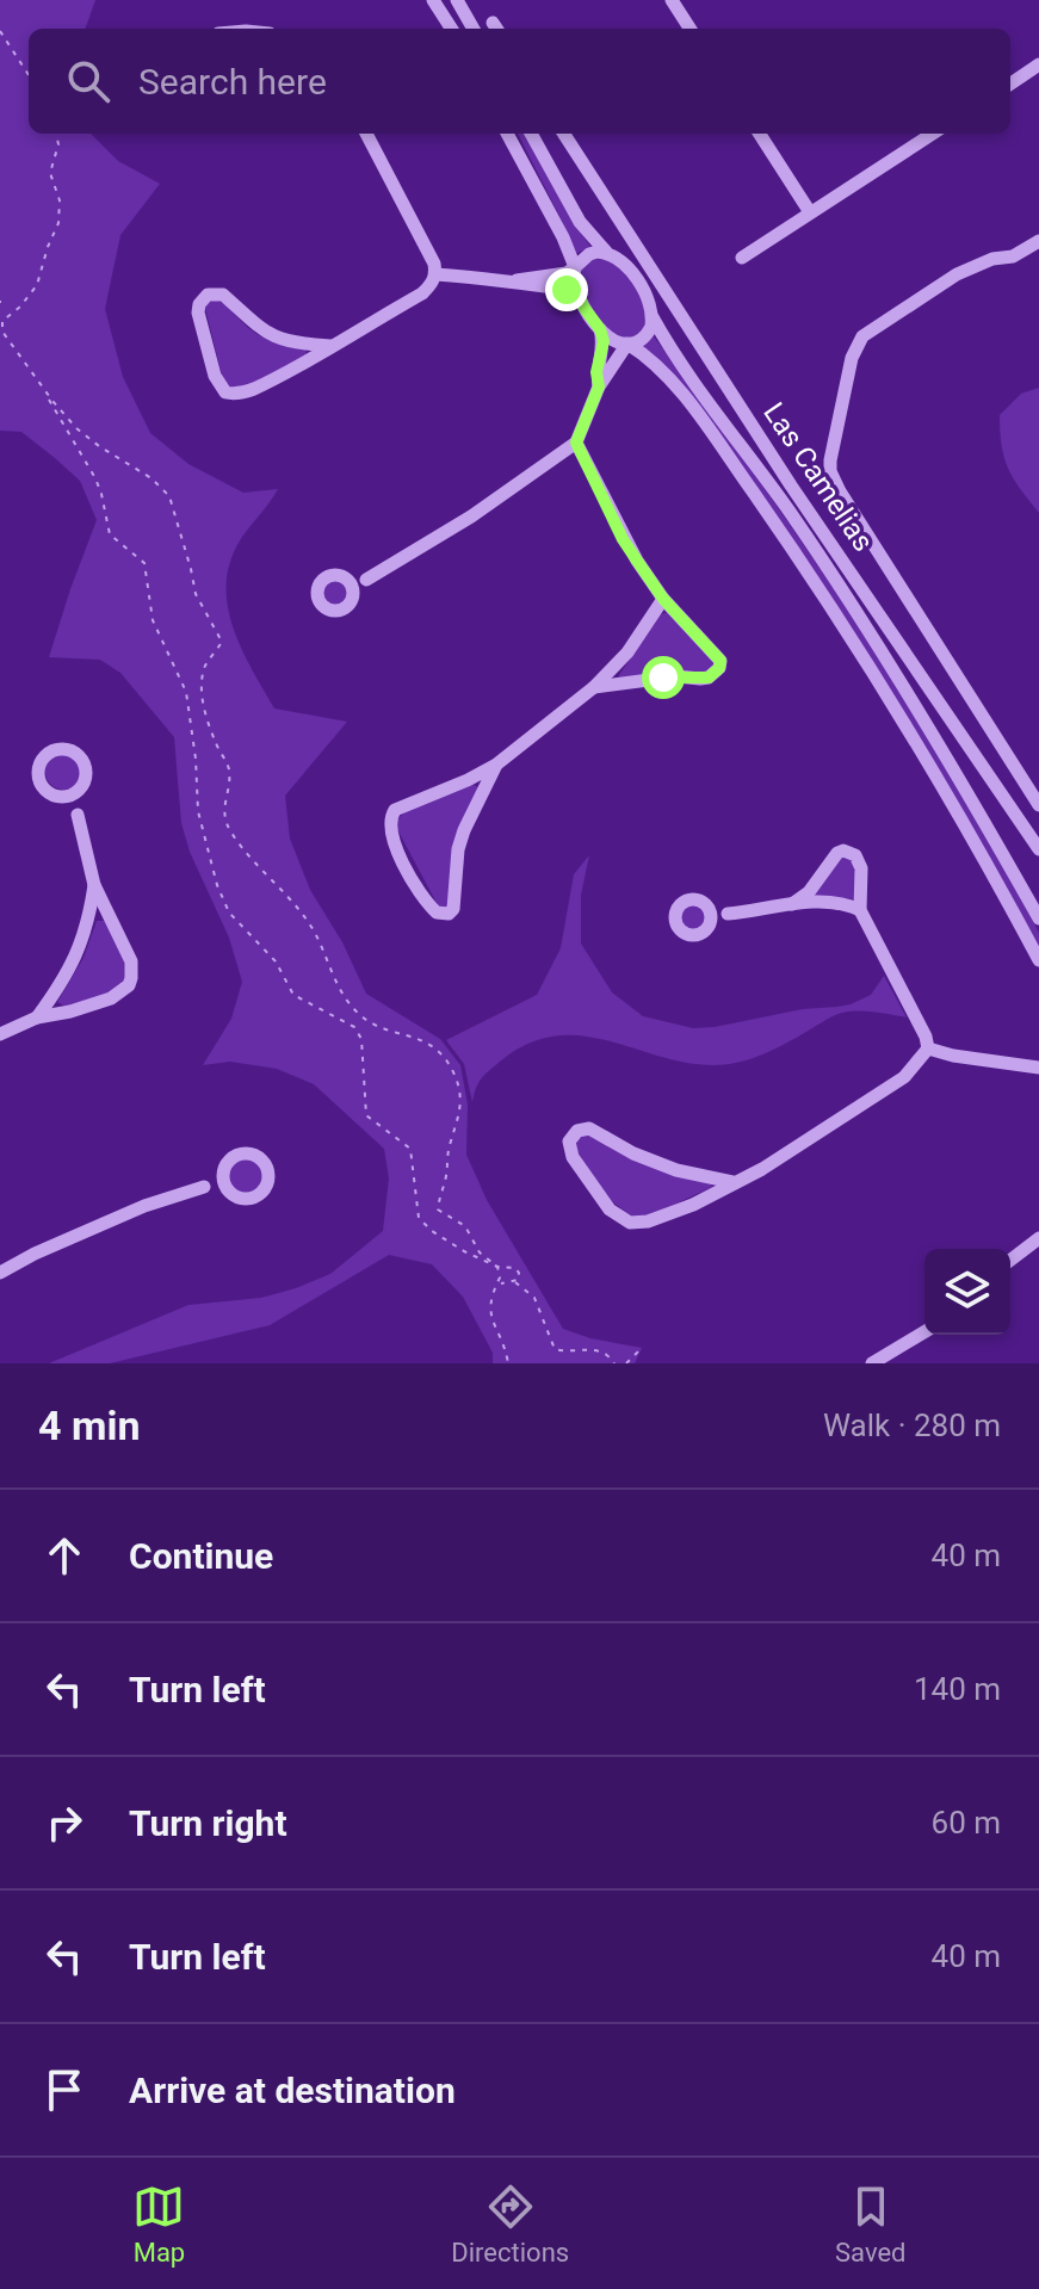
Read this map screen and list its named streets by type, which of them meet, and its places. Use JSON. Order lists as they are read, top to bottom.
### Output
{
  "streets": {
    "street": ["Las Camelias"]
  },
  "page": {
    "search": "Search here",
    "heading": ["4 min", "Walk · 280 m"],
    "list": [
      ["Continue", "40 m"],
      ["Turn left", "140 m"],
      ["Turn right", "60 m"],
      ["Turn left", "40 m"],
      "Arrive at destination"
    ],
    "nav": ["Map", "Directions", "Saved"]
  }
}
